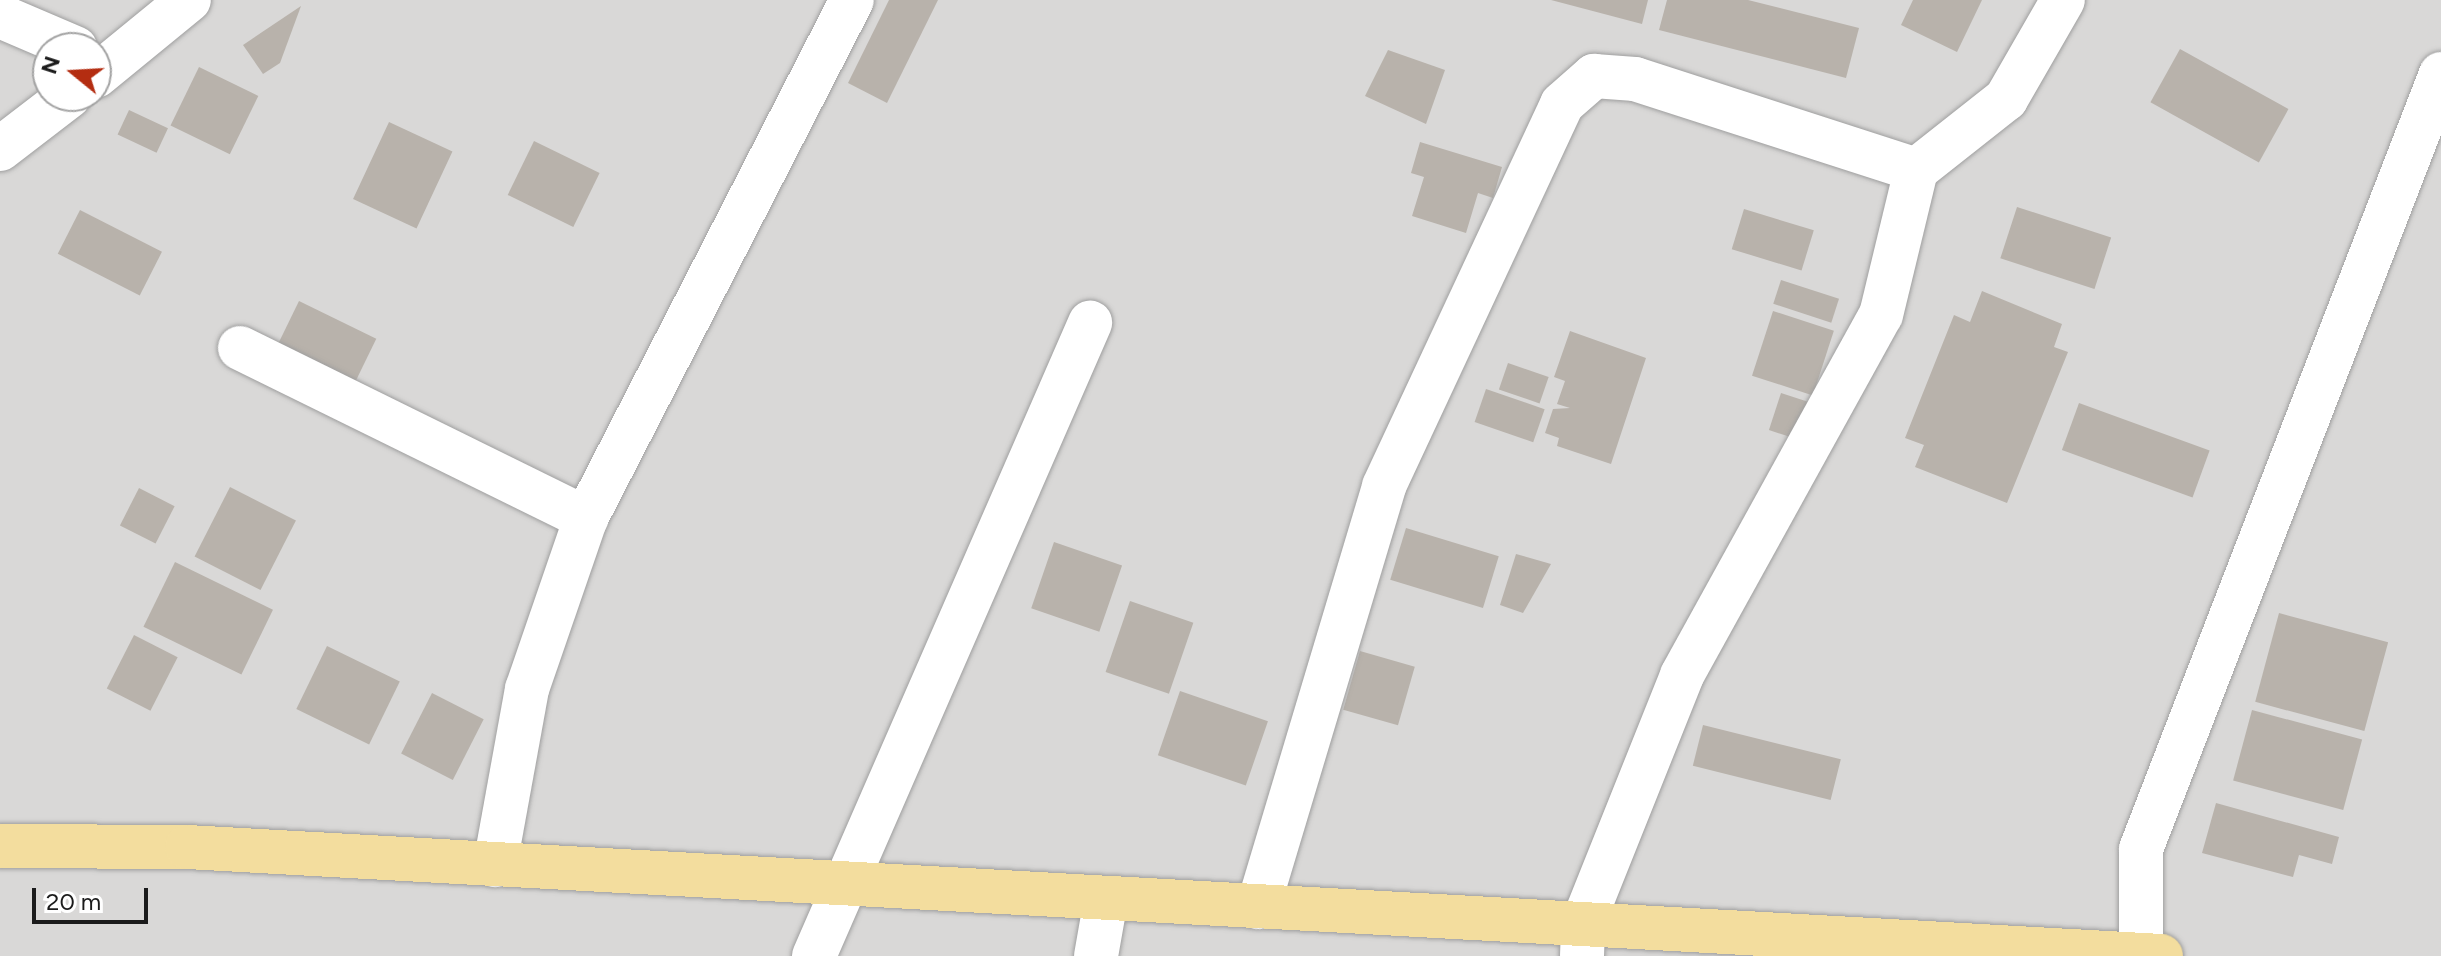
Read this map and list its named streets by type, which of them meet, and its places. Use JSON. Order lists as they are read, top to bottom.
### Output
{
  "scale_bar": "20 m",
  "north": "left"
}
